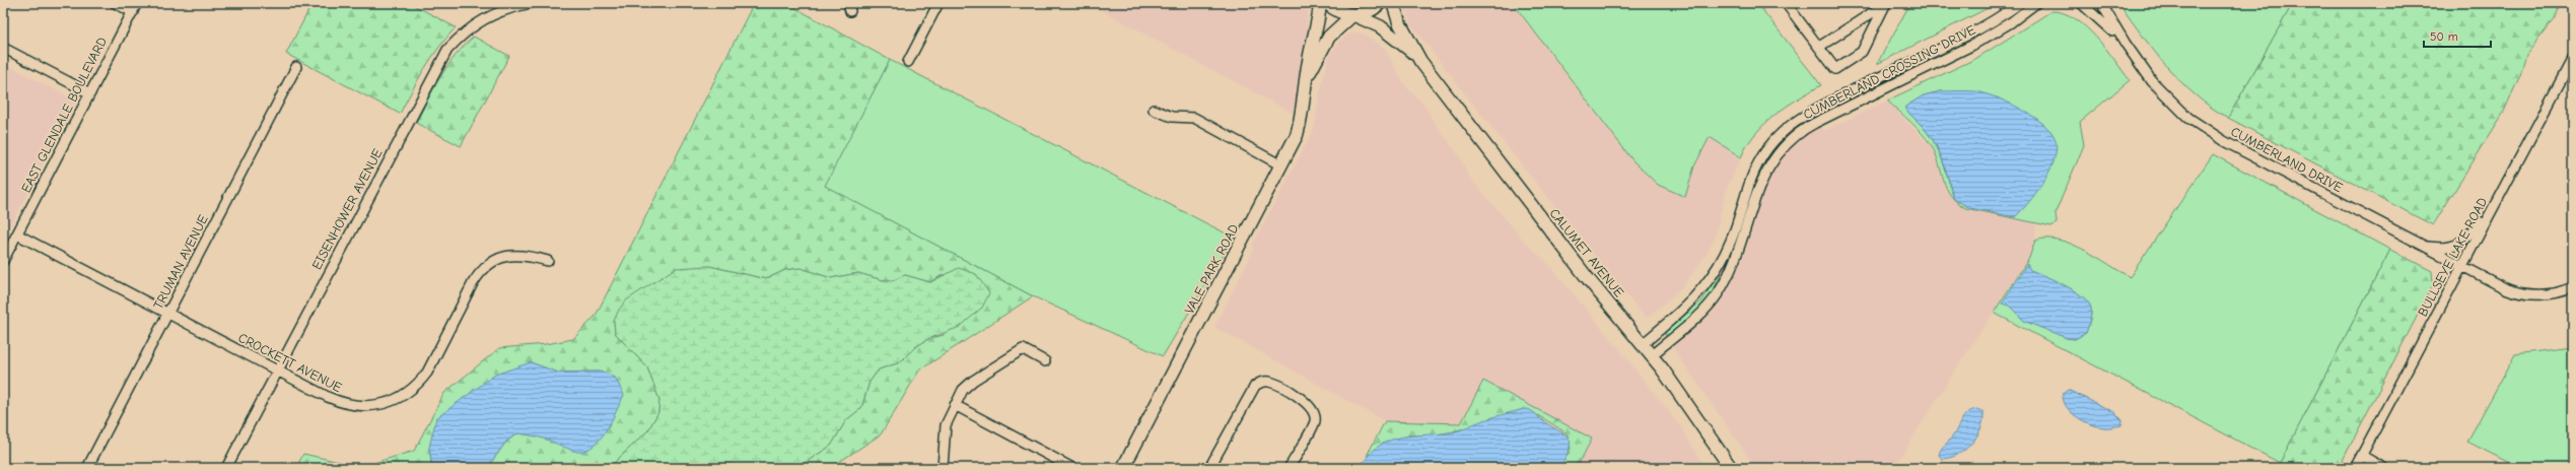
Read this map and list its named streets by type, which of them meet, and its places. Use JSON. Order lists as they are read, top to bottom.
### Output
{
  "streets": {
    "main road": ["CALUMET AVENUE", "VALE PARK ROAD"],
    "street": [
      "CUMBERLAND CROSSING DRIVE",
      "EAST GLENDALE BOULEVARD",
      "CUMBERLAND DRIVE",
      "EISENHOWER AVENUE",
      "BULLSEYE LAKE ROAD",
      "TRUMAN AVENUE",
      "CROCKETT AVENUE"
    ]
  },
  "crossings": [
    ["CUMBERLAND CROSSING DRIVE", "CALUMET AVENUE"],
    ["EAST GLENDALE BOULEVARD", "CROCKETT AVENUE"],
    ["CUMBERLAND DRIVE", "BULLSEYE LAKE ROAD"],
    ["EISENHOWER AVENUE", "CROCKETT AVENUE"],
    ["CALUMET AVENUE", "VALE PARK ROAD"],
    ["TRUMAN AVENUE", "CROCKETT AVENUE"]
  ],
  "scale_bar": "50 m"
}
